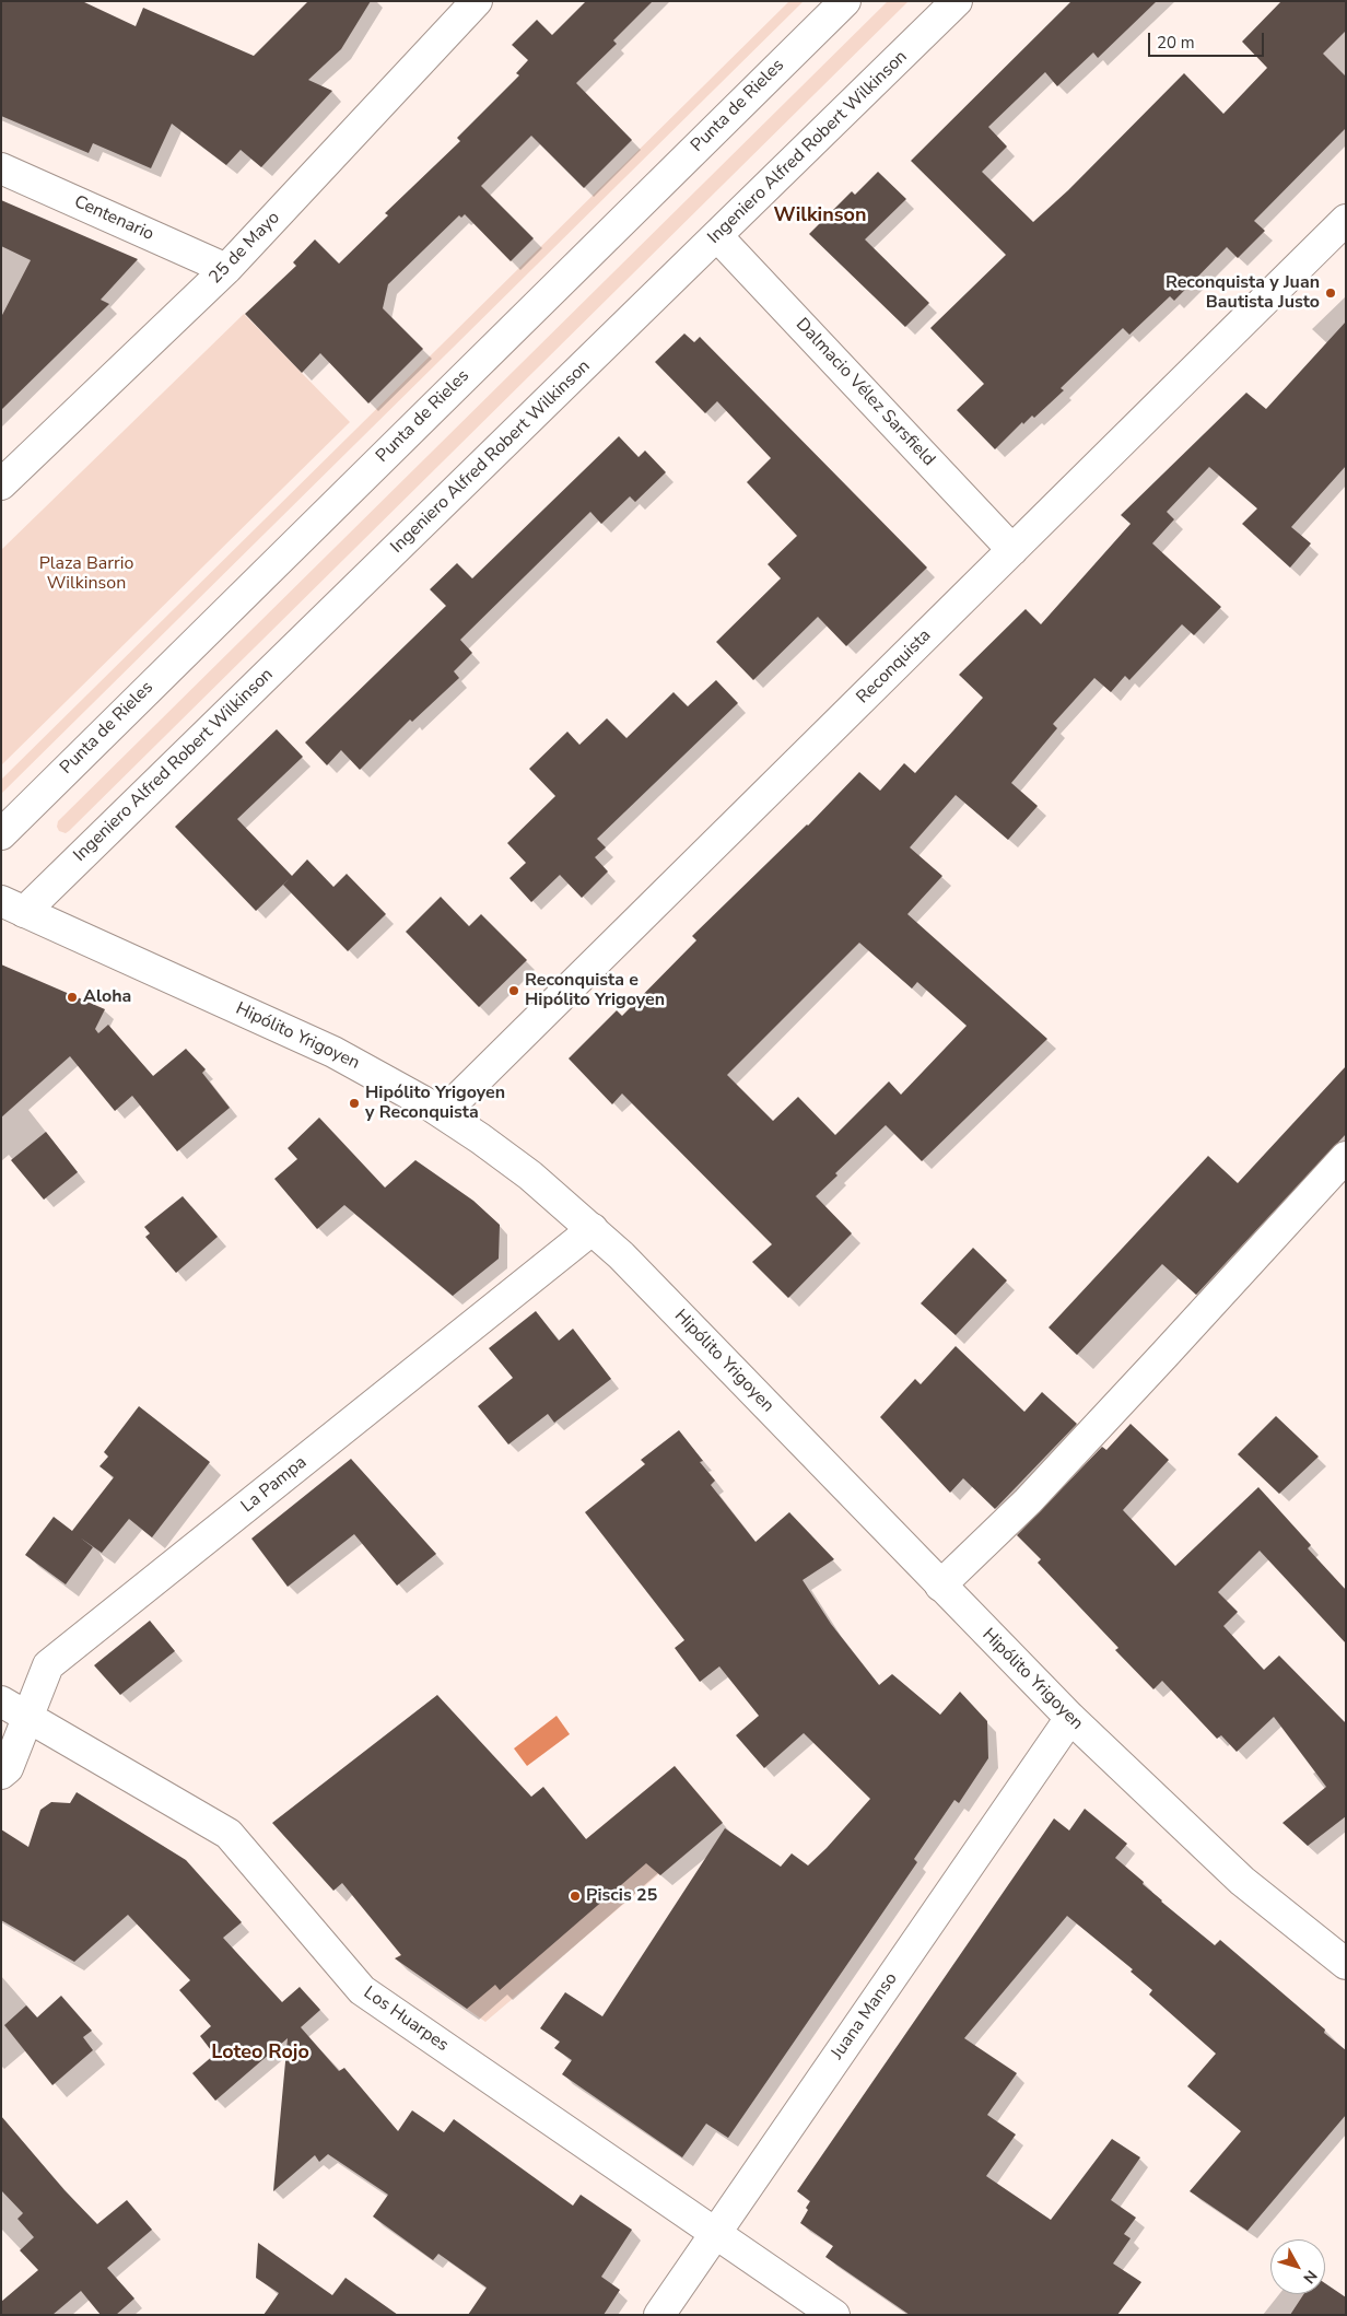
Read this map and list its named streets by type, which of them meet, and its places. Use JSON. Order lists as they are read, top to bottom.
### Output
{
  "streets": {
    "street": [
      "Punta de Rieles",
      "Ingeniero Alfred Robert Wilkinson",
      "Centenario",
      "25 de Mayo",
      "Dalmacio Vélez Sarsfield",
      "Reconquista",
      "Hipólito Yrigoyen",
      "La Pampa",
      "Juana Manso",
      "Los Huarpes"
    ]
  },
  "crossings": [
    ["Ingeniero Alfred Robert Wilkinson", "Dalmacio Vélez Sarsfield"],
    ["Ingeniero Alfred Robert Wilkinson", "Hipólito Yrigoyen"],
    ["Centenario", "25 de Mayo"],
    ["Dalmacio Vélez Sarsfield", "Reconquista"],
    ["Reconquista", "Hipólito Yrigoyen"],
    ["Hipólito Yrigoyen", "La Pampa"],
    ["Hipólito Yrigoyen", "Juana Manso"],
    ["La Pampa", "Los Huarpes"],
    ["Juana Manso", "Los Huarpes"]
  ],
  "districts": ["Wilkinson", "Loteo Rojo"],
  "parks": ["Plaza Barrio Wilkinson"],
  "places": [
    "Reconquista y Juan Bautista Justo",
    "Reconquista e Hipólito Yrigoyen",
    "Aloha",
    "Hipólito Yrigoyen y Reconquista",
    "Piscis 25"
  ],
  "scale_bar": "20 m",
  "north": "bottom right"
}
